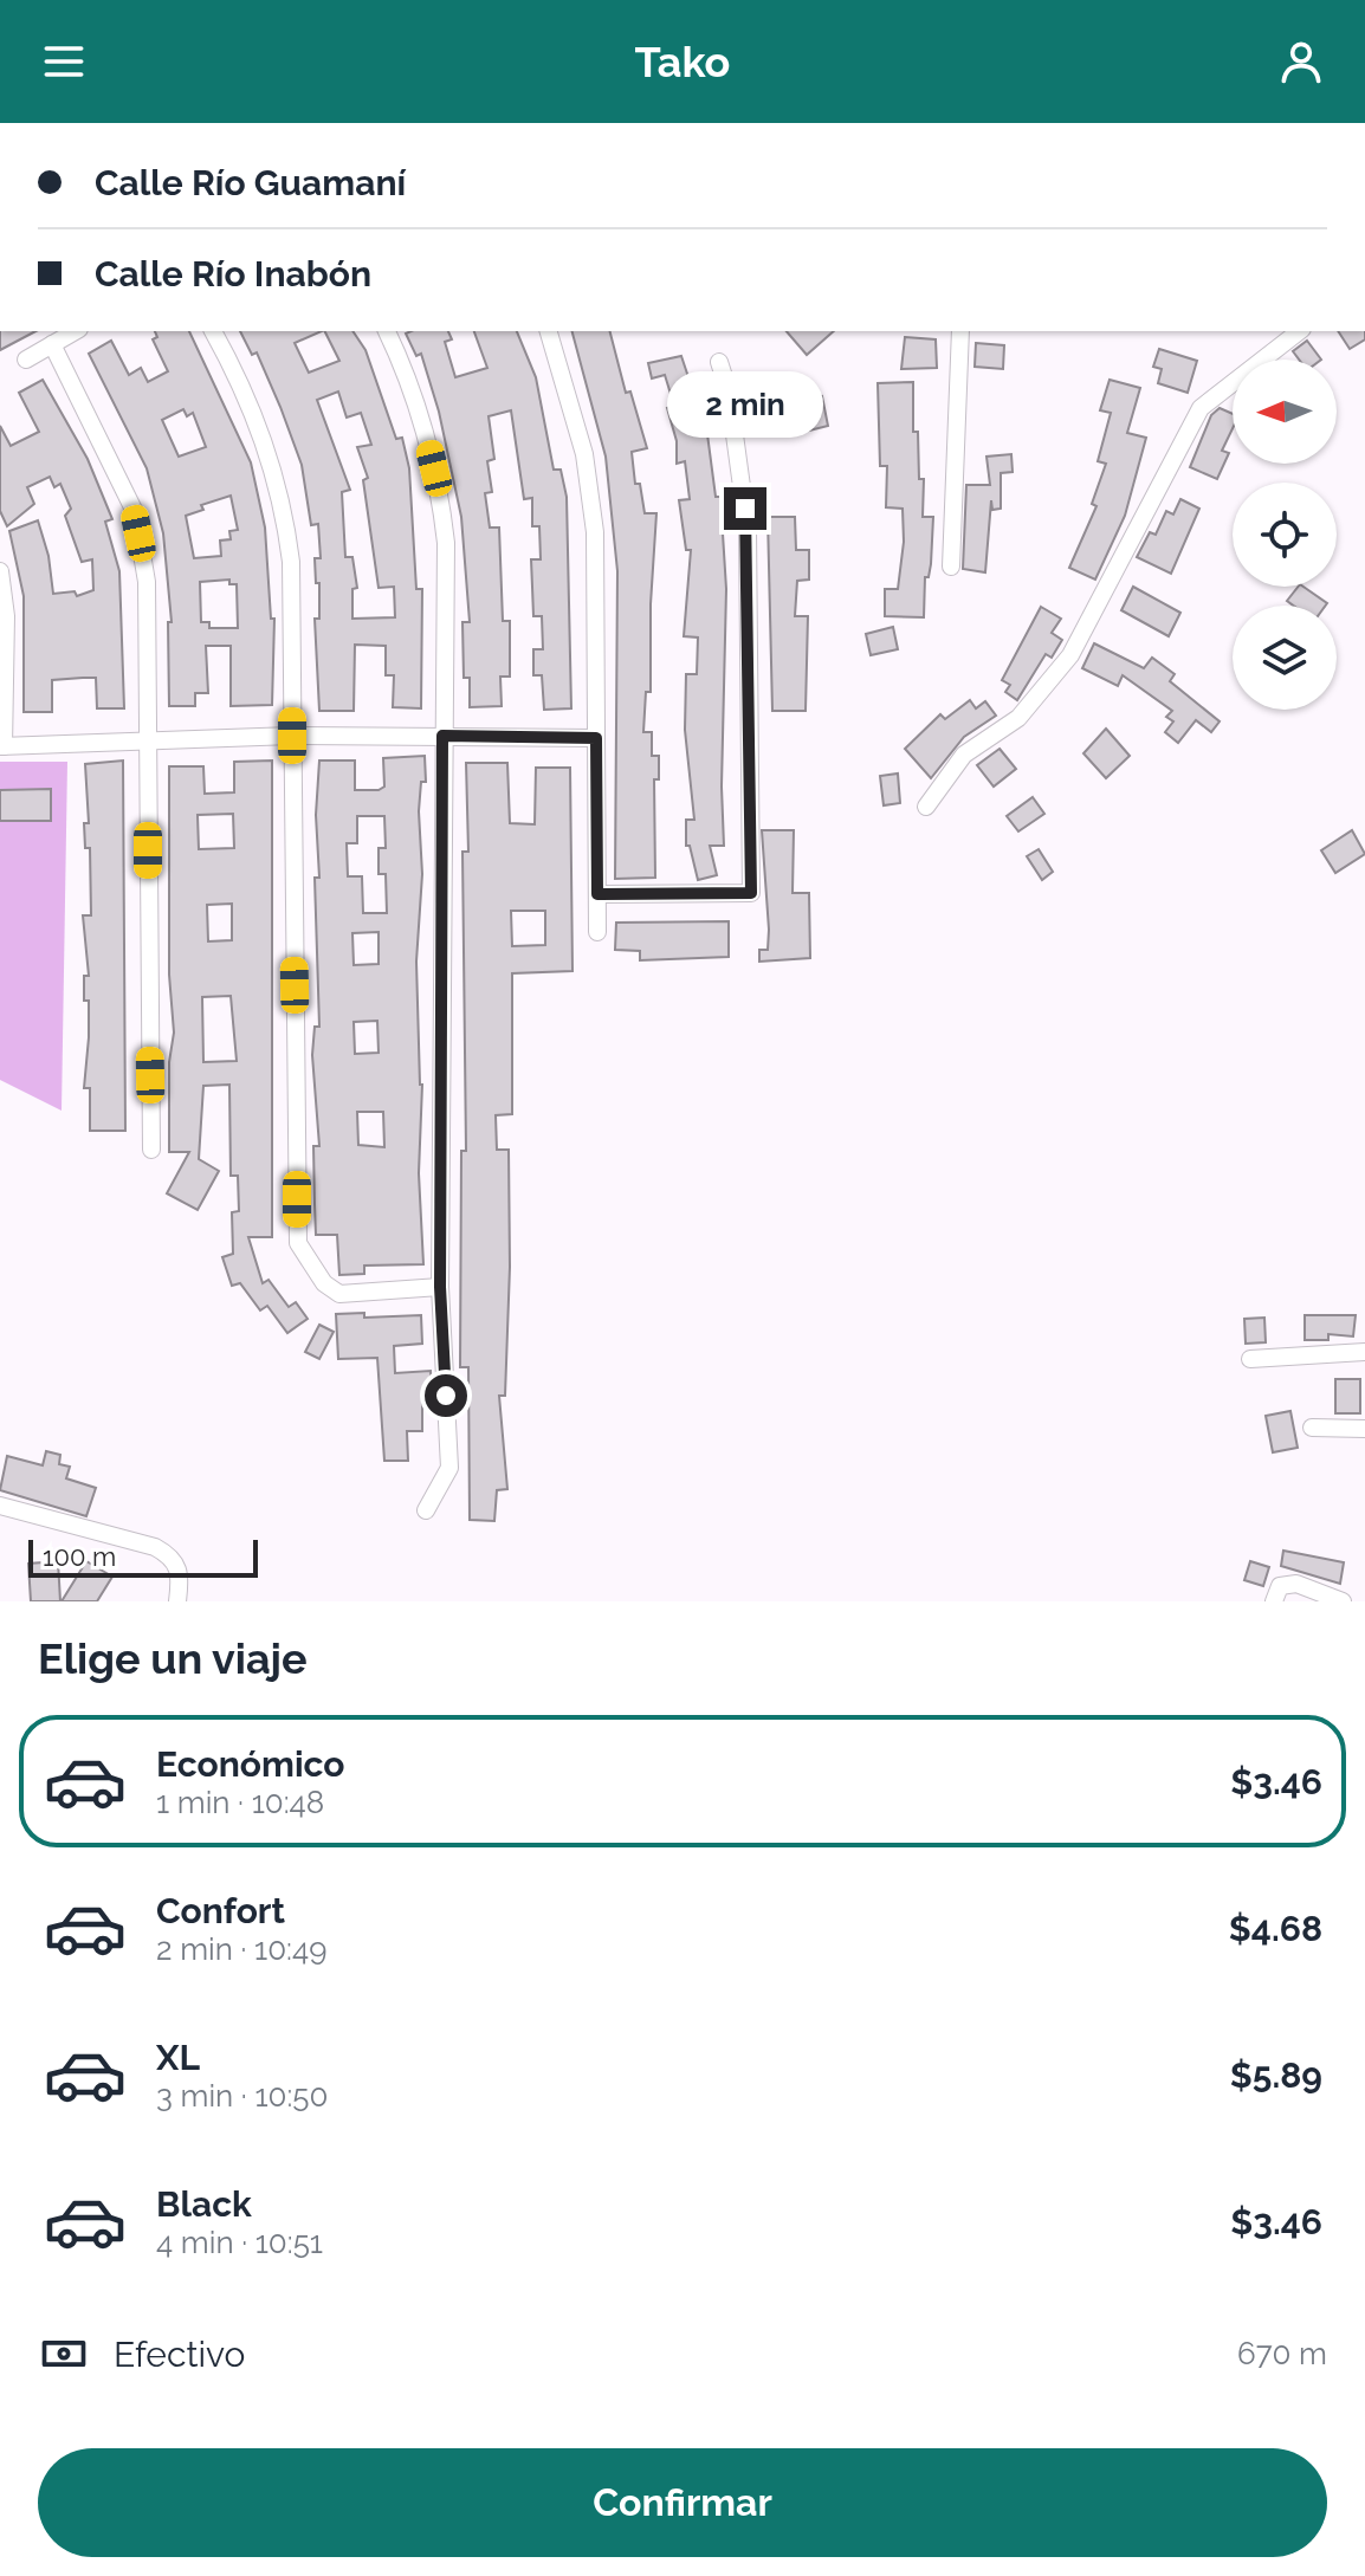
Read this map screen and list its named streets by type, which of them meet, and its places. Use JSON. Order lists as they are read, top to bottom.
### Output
{
  "scale_bar": "100 m",
  "north": "left",
  "page": {
    "header": "Tako",
    "banner": ["Calle Río Guamaní", "Calle Río Inabón"],
    "bubble": "2 min",
    "scale": "100 m",
    "heading": "Elige un viaje",
    "list": [
      {
        "name": "Económico",
        "note": "1 min · 10:48",
        "value": "$3.46"
      },
      {
        "name": "Confort",
        "note": "2 min · 10:49",
        "value": "$4.68"
      },
      {
        "name": "XL",
        "note": "3 min · 10:50",
        "value": "$5.89"
      },
      {
        "name": "Black",
        "note": "4 min · 10:51",
        "value": "$3.46"
      }
    ],
    "pay": ["Efectivo", "670 m"],
    "buttons": "Confirmar"
  }
}
